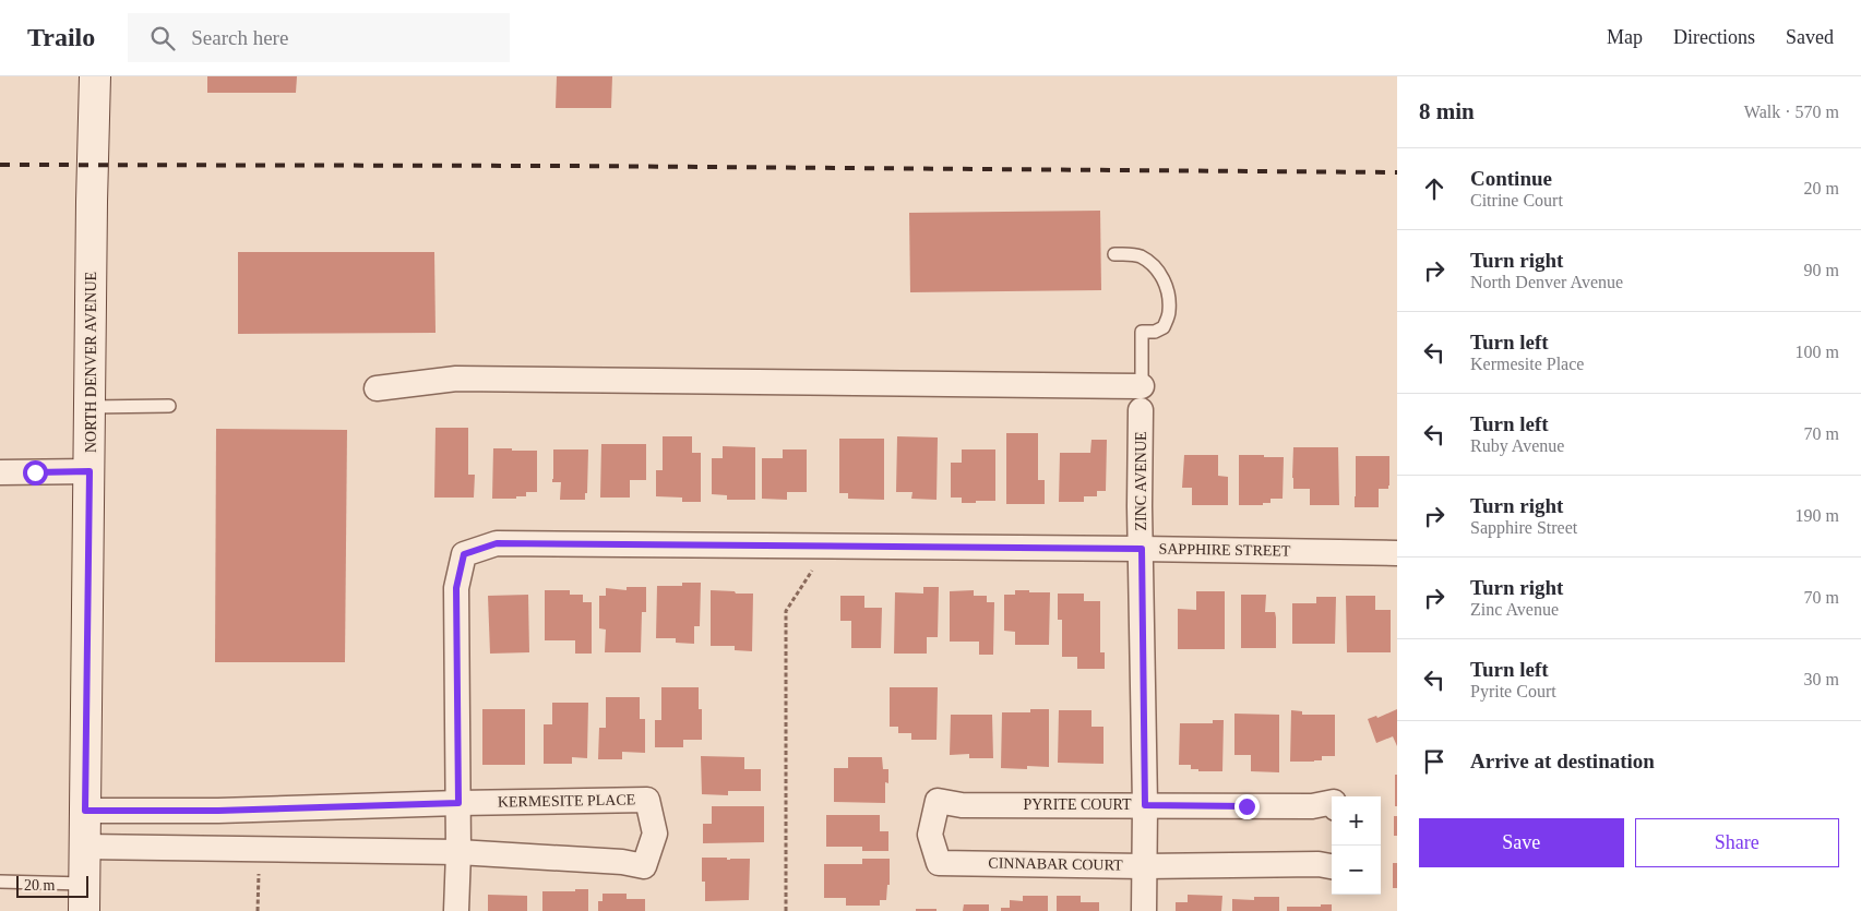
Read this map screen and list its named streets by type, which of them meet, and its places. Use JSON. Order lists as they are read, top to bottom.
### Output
{
  "streets": {
    "main road": ["NORTH DENVER AVENUE"],
    "street": [
      "ZINC AVENUE",
      "SAPPHIRE STREET",
      "KERMESITE PLACE",
      "PYRITE COURT",
      "CINNABAR COURT"
    ]
  },
  "crossings": [
    ["NORTH DENVER AVENUE", "KERMESITE PLACE"],
    ["ZINC AVENUE", "SAPPHIRE STREET"],
    ["ZINC AVENUE", "PYRITE COURT"],
    ["ZINC AVENUE", "CINNABAR COURT"],
    ["SAPPHIRE STREET", "KERMESITE PLACE"],
    ["PYRITE COURT", "CINNABAR COURT"]
  ],
  "scale_bar": "20 m",
  "page": {
    "header": "Trailo",
    "search": "Search here",
    "nav": ["Map", "Directions", "Saved"],
    "heading": ["8 min", "Walk · 570 m"],
    "list": [
      ["Continue", "Citrine Court", "20 m"],
      ["Turn right", "North Denver Avenue", "90 m"],
      ["Turn left", "Kermesite Place", "100 m"],
      ["Turn left", "Ruby Avenue", "70 m"],
      ["Turn right", "Sapphire Street", "190 m"],
      ["Turn right", "Zinc Avenue", "70 m"],
      ["Turn left", "Pyrite Court", "30 m"],
      "Arrive at destination"
    ],
    "map_buttons": ["+", "−"],
    "buttons": ["Save", "Share"],
    "scale": "20 m"
  }
}
